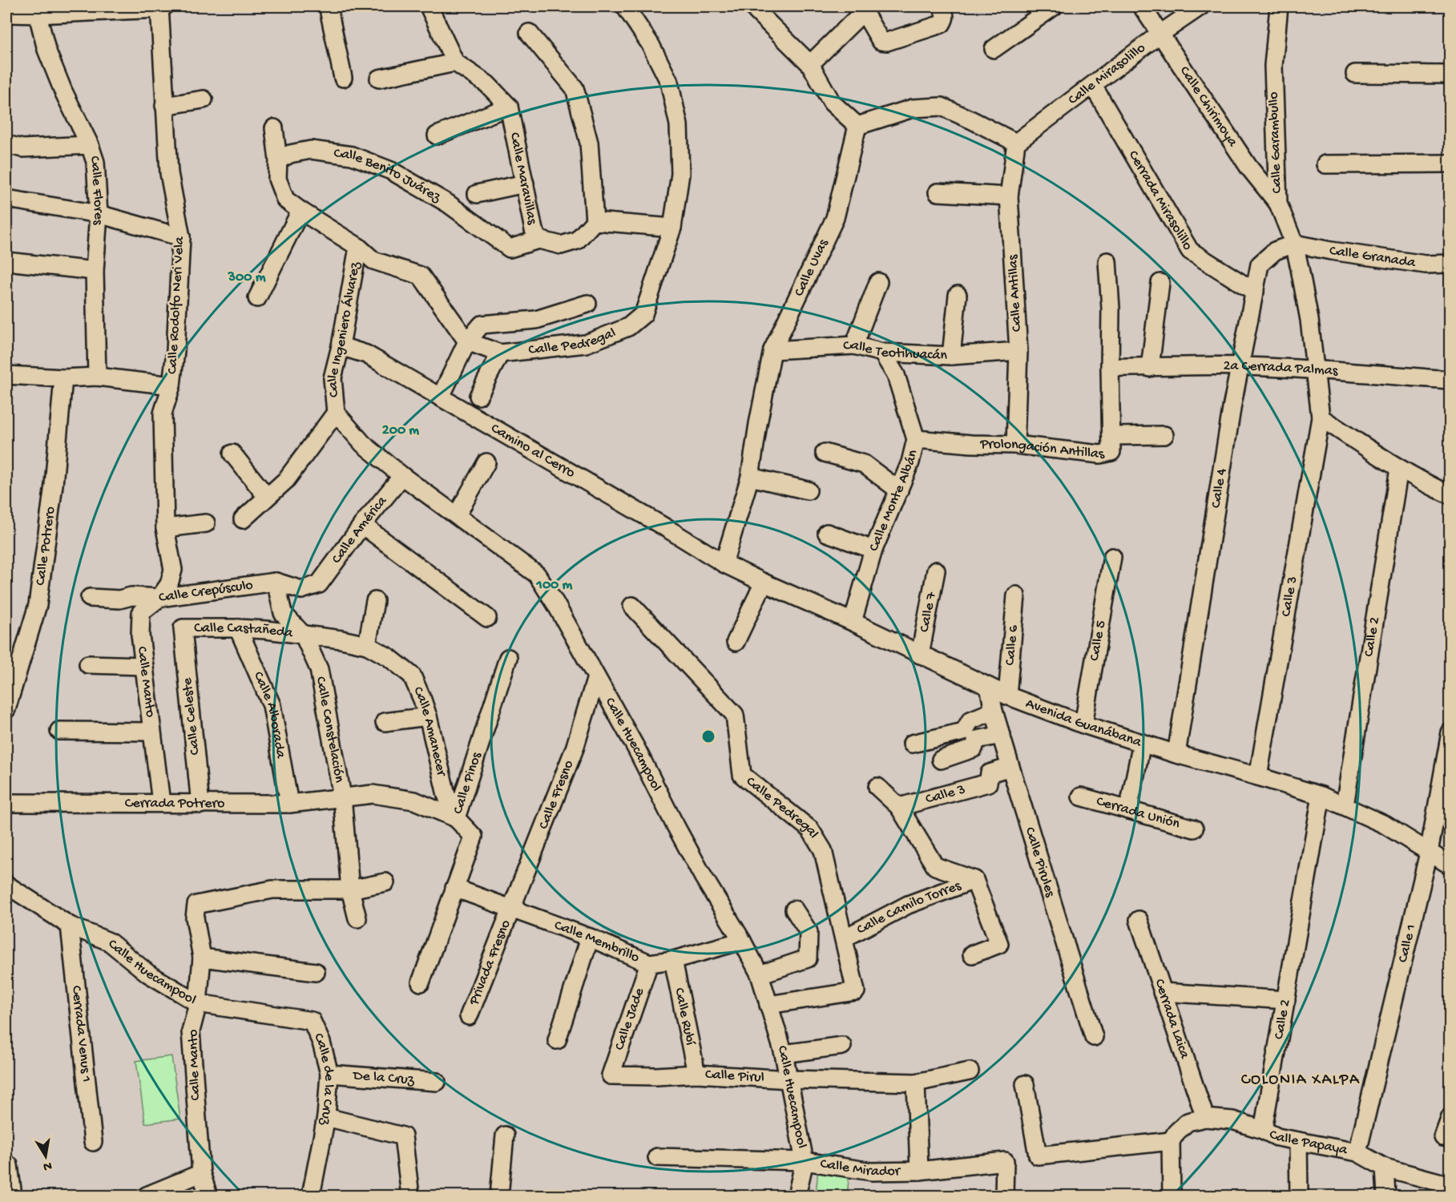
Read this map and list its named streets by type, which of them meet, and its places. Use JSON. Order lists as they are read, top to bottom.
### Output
{
  "streets": {
    "street": [
      "Calle Mirasolillo",
      "Calle Chirimoya",
      "Calle Garambullo",
      "Calle Benito Juárez",
      "Calle Maravillas",
      "Calle Flores",
      "Cerrada Mirasolillo",
      "Calle Granada",
      "Calle Uvas",
      "Calle Antillas",
      "Calle Rodolfo Neri Vela",
      "Calle Ingeniero Álvarez",
      "Calle Pedregal",
      "Calle Teotihuacán",
      "2a Cerrada Palmas",
      "Prolongación Antillas",
      "Camino al Cerro",
      "Calle 4",
      "Calle Monte Albán",
      "Calle América",
      "Calle Potrero",
      "Calle Crepúsculo",
      "Calle 3",
      "Calle 7",
      "Calle Castañeda",
      "Calle 2",
      "Calle 5",
      "Calle 6",
      "Calle Manto",
      "Calle Alborada",
      "Calle Celeste",
      "Avenida Guanábana",
      "Calle Constelación",
      "Calle Amanecer",
      "Calle Huecampool",
      "Calle Pinos",
      "Calle Fresno",
      "Cerrada Potrero",
      "Cerrada Unión",
      "Calle Pirules",
      "Calle Camilo Torres",
      "Calle Membrillo",
      "Calle 1",
      "Privada Fresno",
      "Calle Rubí",
      "Calle Jade",
      "Cerrada Laica",
      "Cerrada Venus 1",
      "Calle Pirul",
      "De la Cruz",
      "Calle de la Cruz",
      "Calle Papaya",
      "Calle Mirador"
    ]
  },
  "crossings": [
    ["Calle Mirasolillo", "Calle Chirimoya"],
    ["Calle Mirasolillo", "Cerrada Mirasolillo"],
    ["Calle Mirasolillo", "Calle Antillas"],
    ["Calle Chirimoya", "Calle Garambullo"],
    ["Calle Garambullo", "Calle Granada"],
    ["Calle Garambullo", "2a Cerrada Palmas"],
    ["Calle Garambullo", "Calle 4"],
    ["Calle Garambullo", "Calle 3"],
    ["Calle Benito Juárez", "Calle Maravillas"],
    ["Cerrada Mirasolillo", "Calle 4"],
    ["Calle Granada", "Calle 4"],
    ["Calle Uvas", "Calle Teotihuacán"],
    ["Calle Uvas", "Camino al Cerro"],
    ["Calle Uvas", "Avenida Guanábana"],
    ["Calle Antillas", "Calle Teotihuacán"],
    ["Calle Antillas", "Prolongación Antillas"],
    ["Calle Rodolfo Neri Vela", "Calle Crepúsculo"],
    ["Calle Rodolfo Neri Vela", "Calle Manto"],
    ["Calle Ingeniero Álvarez", "Camino al Cerro"],
    ["Calle Ingeniero Álvarez", "Calle Huecampool"],
    ["Calle Pedregal", "Calle Huecampool"],
    ["Calle Pedregal", "Calle Camilo Torres"],
    ["Calle Teotihuacán", "Calle Monte Albán"],
    ["2a Cerrada Palmas", "Prolongación Antillas"],
    ["2a Cerrada Palmas", "Calle 4"],
    ["Prolongación Antillas", "Calle Monte Albán"],
    ["Camino al Cerro", "Avenida Guanábana"],
    ["Calle 4", "Avenida Guanábana"],
    ["Calle Monte Albán", "Avenida Guanábana"],
    ["Calle América", "Calle Crepúsculo"],
    ["Calle América", "Calle Huecampool"],
    ["Calle Crepúsculo", "Calle Manto"],
    ["Calle Crepúsculo", "Calle Constelación"],
    ["Calle 3", "Avenida Guanábana"],
    ["Calle 3", "Calle Pirules"],
    ["Calle 7", "Avenida Guanábana"],
    ["Calle Castañeda", "Calle Alborada"],
    ["Calle Castañeda", "Calle Celeste"],
    ["Calle Castañeda", "Calle Constelación"],
    ["Calle Castañeda", "Calle Amanecer"],
    ["Calle 2", "Avenida Guanábana"],
    ["Calle 2", "Calle Papaya"],
    ["Calle 5", "Avenida Guanábana"],
    ["Calle 6", "Avenida Guanábana"],
    ["Calle Manto", "Calle Constelación"],
    ["Calle Manto", "Calle Huecampool"],
    ["Calle Manto", "Cerrada Potrero"],
    ["Calle Alborada", "Cerrada Potrero"],
    ["Calle Celeste", "Cerrada Potrero"],
    ["Avenida Guanábana", "Calle Pirules"],
    ["Avenida Guanábana", "Calle 1"],
    ["Calle Constelación", "Calle Amanecer"],
    ["Calle Constelación", "Cerrada Potrero"],
    ["Calle Amanecer", "Calle Pinos"],
    ["Calle Amanecer", "Cerrada Potrero"],
    ["Calle Huecampool", "Calle Fresno"],
    ["Calle Huecampool", "Calle Membrillo"],
    ["Calle Huecampool", "Cerrada Venus 1"],
    ["Calle Huecampool", "Calle Pirul"],
    ["Calle Huecampool", "Calle de la Cruz"],
    ["Calle Huecampool", "Calle Mirador"],
    ["Calle Pinos", "Cerrada Potrero"],
    ["Calle Pinos", "Calle Membrillo"],
    ["Calle Fresno", "Calle Membrillo"],
    ["Calle Fresno", "Privada Fresno"],
    ["Calle Membrillo", "Privada Fresno"],
    ["Calle Membrillo", "Calle Rubí"],
    ["Calle Membrillo", "Calle Jade"],
    ["Calle 1", "Calle Papaya"],
    ["Calle Rubí", "Calle Pirul"],
    ["Calle Jade", "Calle Pirul"],
    ["Cerrada Laica", "Calle Papaya"],
    ["De la Cruz", "Calle de la Cruz"]
  ],
  "districts": ["COLONIA XALPA"],
  "north": "bottom",
  "rings": ["300 m", "200 m", "100 m"]
}
